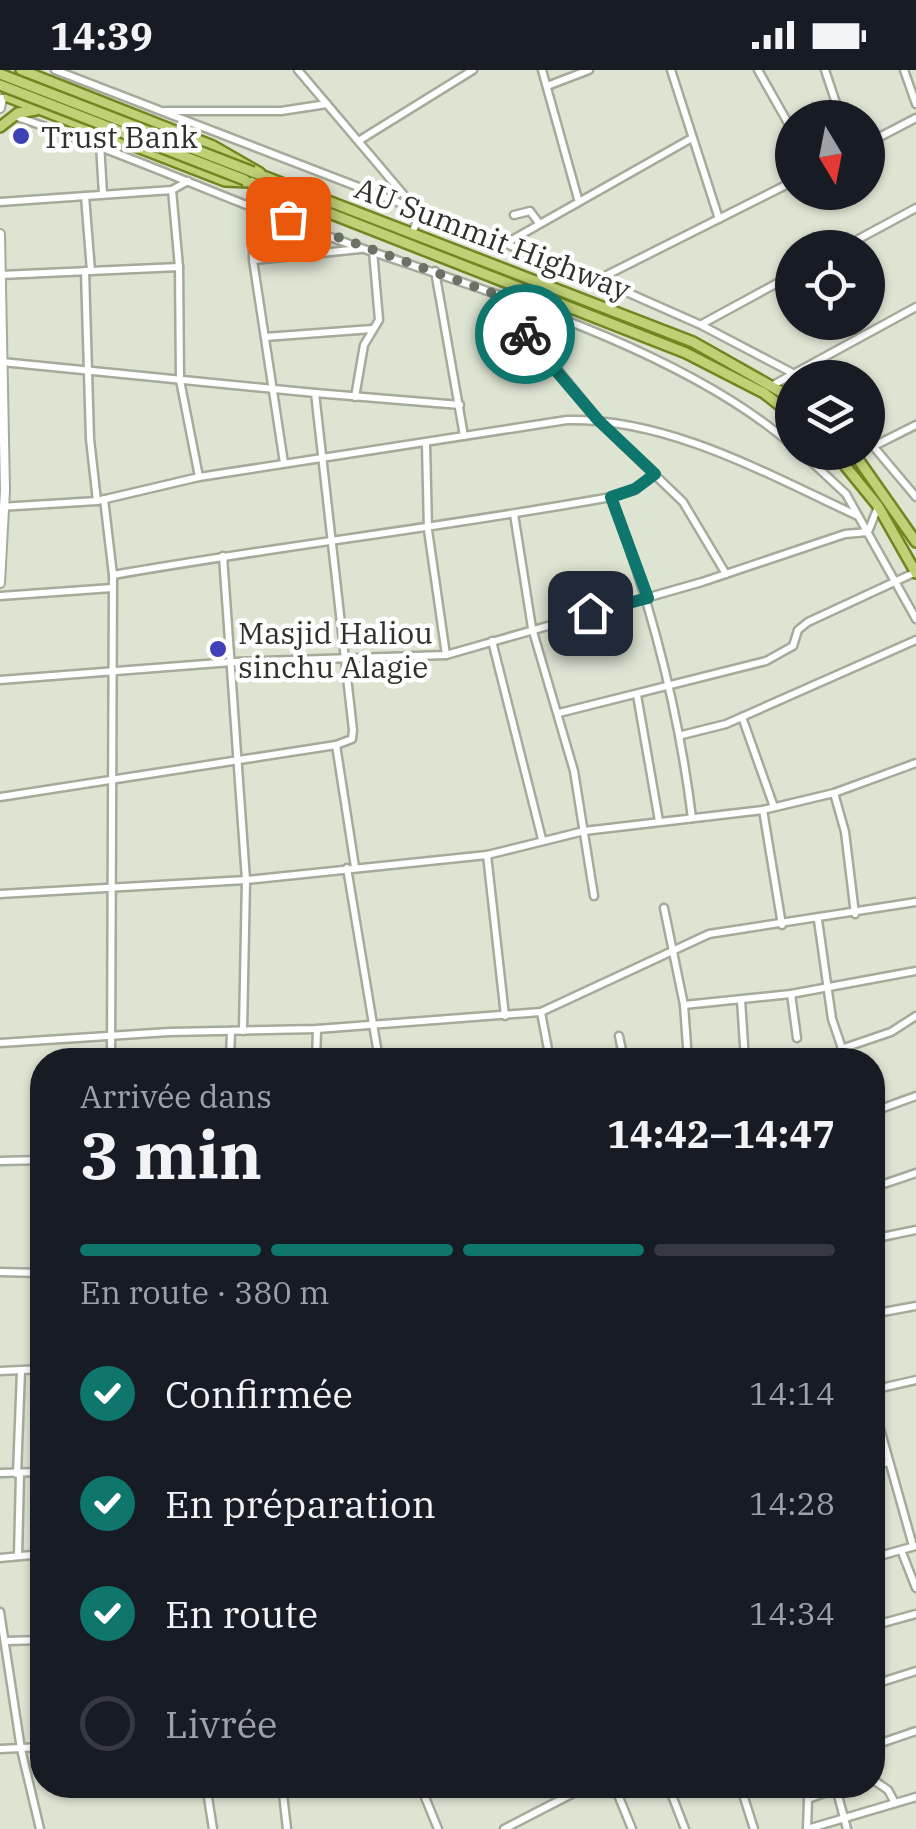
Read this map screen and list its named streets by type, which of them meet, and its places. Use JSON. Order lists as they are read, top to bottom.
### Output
{
  "streets": {
    "main road": ["AU Summit Highway"]
  },
  "places": ["Trust Bank", "Masjid Haliou sinchu Alagie"],
  "north": "bottom",
  "page": {
    "status": "14:39",
    "heading": ["3 min", "Arrivée dans", "14:42–14:47"],
    "bar": "En route · 380 m",
    "list": [
      ["Confirmée", "14:14"],
      ["En préparation", "14:28"],
      ["En route", "14:34"],
      "Livrée"
    ]
  }
}
